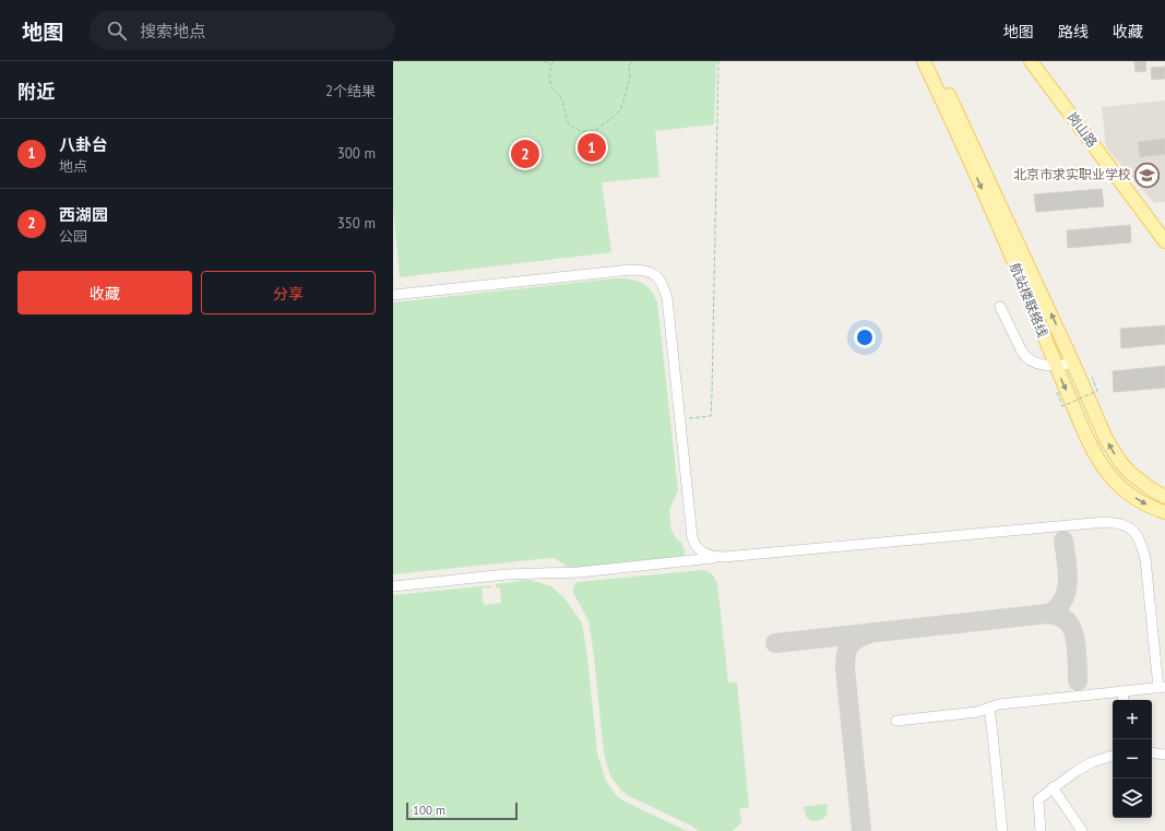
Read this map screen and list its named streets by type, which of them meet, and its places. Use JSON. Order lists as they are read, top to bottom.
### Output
{
  "streets": {
    "main road": ["岗山路", "航站楼联络线"]
  },
  "places": {
    "school or university": ["北京市求实职业学校"]
  },
  "scale_bar": "100 m",
  "page": {
    "header": "地图",
    "search": "搜索地点",
    "nav": ["地图", "路线", "收藏"],
    "heading": ["附近", "2个结果"],
    "list": [
      {
        "mark": "1",
        "name": "八卦台",
        "note": "地点",
        "value": "300 m"
      },
      {
        "mark": "2",
        "name": "西湖园",
        "note": "公园",
        "value": "350 m"
      }
    ],
    "pins": ["1", "2"],
    "buttons": ["收藏", "分享"],
    "map_buttons": ["+", "−"],
    "scale": "100 m"
  }
}
